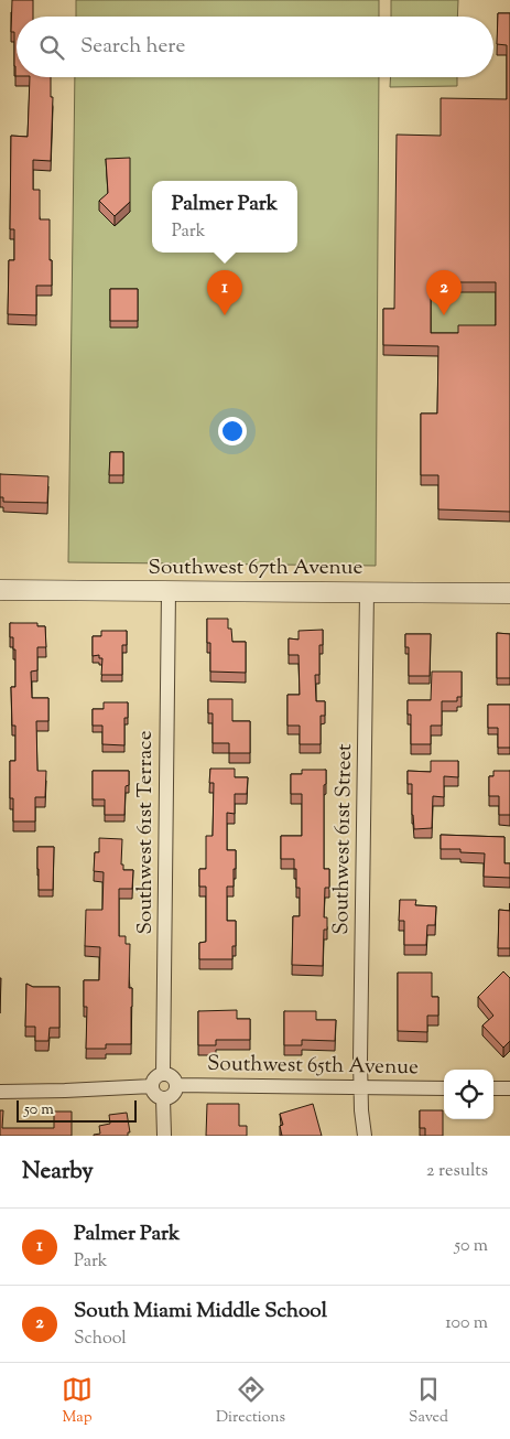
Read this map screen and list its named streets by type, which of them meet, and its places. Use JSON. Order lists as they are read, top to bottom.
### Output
{
  "streets": {
    "main road": ["Southwest 67th Avenue"],
    "street": ["Southwest 61st Terrace", "Southwest 61st Street", "Southwest 65th Avenue"]
  },
  "crossings": [
    ["Southwest 67th Avenue", "Southwest 61st Terrace"],
    ["Southwest 67th Avenue", "Southwest 61st Street"],
    ["Southwest 61st Terrace", "Southwest 65th Avenue"],
    ["Southwest 61st Street", "Southwest 65th Avenue"]
  ],
  "scale_bar": "50 m",
  "page": {
    "search": "Search here",
    "popup": ["Palmer Park", "Park"],
    "pins": ["1", "2"],
    "scale": "50 m",
    "heading": ["Nearby", "2 results"],
    "list": [
      {
        "mark": "1",
        "name": "Palmer Park",
        "note": "Park",
        "value": "50 m"
      },
      {
        "mark": "2",
        "name": "South Miami Middle School",
        "note": "School",
        "value": "100 m"
      }
    ],
    "nav": ["Map", "Directions", "Saved"]
  }
}
